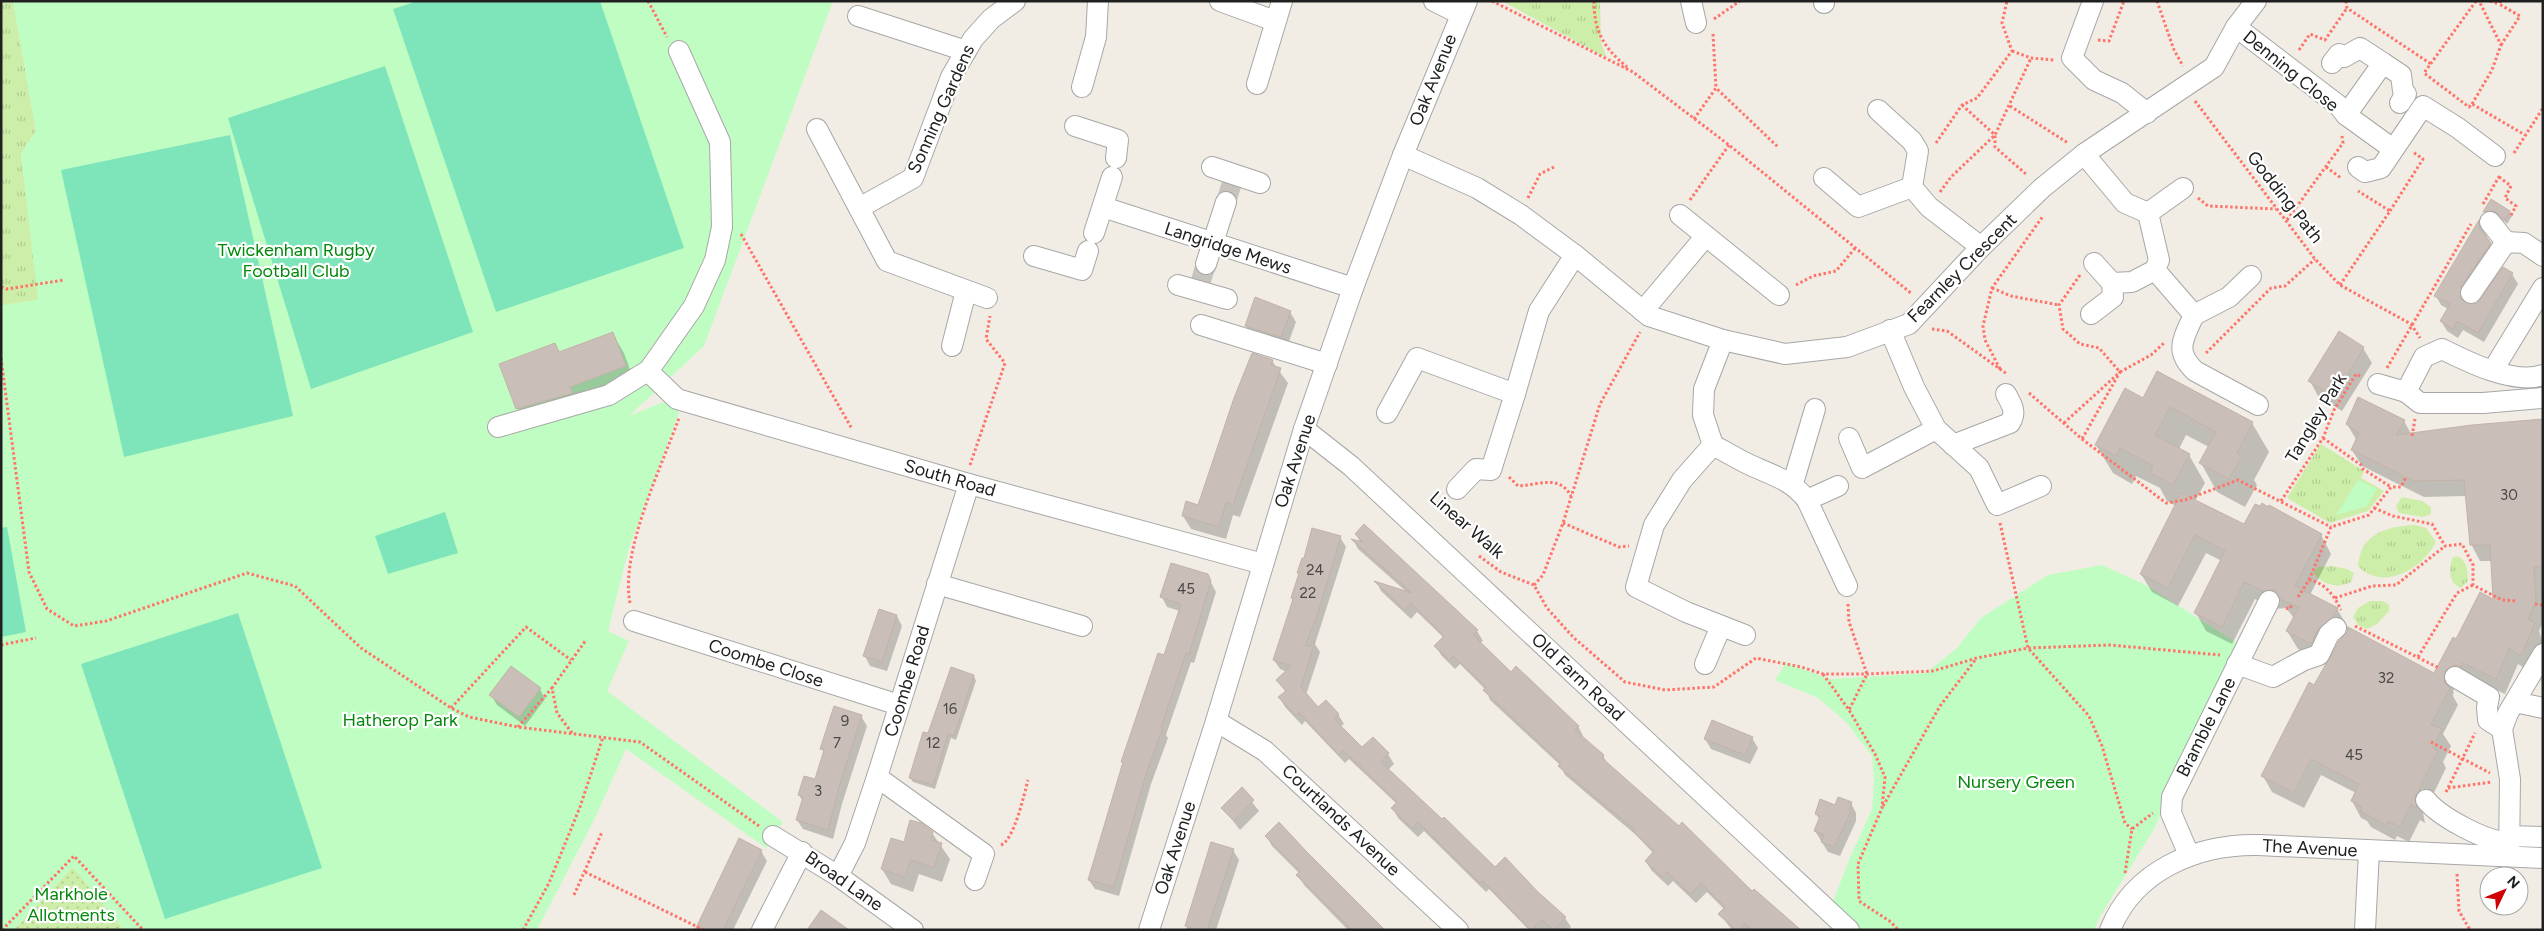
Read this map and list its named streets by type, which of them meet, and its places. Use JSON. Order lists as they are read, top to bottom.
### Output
{
  "streets": {
    "street": [
      "Denning Close",
      "Oak Avenue",
      "Sonning Gardens",
      "Langridge Mews",
      "Fearnley Crescent",
      "South Road",
      "Coombe Close",
      "Old Farm Road",
      "Coombe Road",
      "Bramble Lane",
      "Courtlands Avenue",
      "The Avenue",
      "Broad Lane"
    ],
    "path": ["Godding Path", "Tangley Park", "Linear Walk"]
  },
  "crossings": [
    ["Denning Close", "Fearnley Crescent"],
    ["Oak Avenue", "Langridge Mews"],
    ["Oak Avenue", "Fearnley Crescent"],
    ["Oak Avenue", "South Road"],
    ["Oak Avenue", "Old Farm Road"],
    ["Oak Avenue", "Courtlands Avenue"],
    ["Godding Path", "Fearnley Crescent"],
    ["Godding Path", "Tangley Park"],
    ["South Road", "Coombe Road"],
    ["Coombe Close", "Coombe Road"],
    ["Coombe Road", "Broad Lane"],
    ["Bramble Lane", "The Avenue"]
  ],
  "parks": [
    "Twickenham Rugby Football Club",
    "Hatherop Park",
    "Nursery Green",
    "Markhole Allotments"
  ],
  "house_numbers": [
    "30",
    "24",
    "45",
    "22",
    "32",
    "16",
    "9",
    "7",
    "12",
    "45",
    "3"
  ],
  "north": "top right"
}
